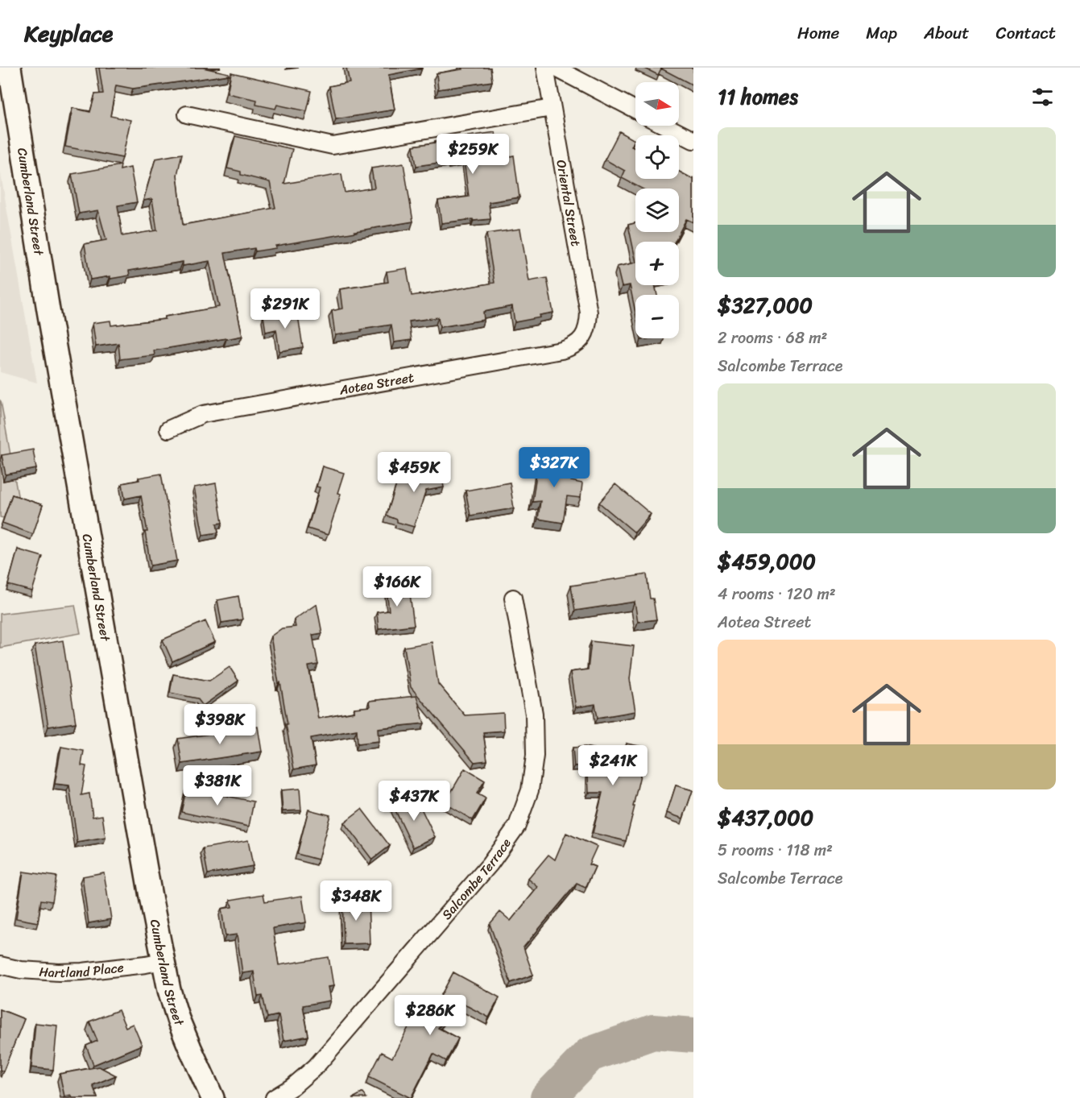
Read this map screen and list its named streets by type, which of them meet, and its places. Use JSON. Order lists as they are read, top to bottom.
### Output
{
  "streets": {
    "main road": ["Cumberland Street"],
    "street": [
      "Oriental Street",
      "Aotea Street",
      "Salcombe Terrace",
      "Hartland Place"
    ]
  },
  "crossings": [
    ["Cumberland Street", "Hartland Place"],
    ["Oriental Street", "Aotea Street"]
  ],
  "north": "right",
  "page": {
    "header": "Keyplace",
    "nav": [
      "Home",
      "Map",
      "About",
      "Contact"
    ],
    "heading": "11 homes",
    "map_buttons": ["+", "−"],
    "list": [
      {
        "name": "$327,000",
        "note": "2 rooms · 68 m² · Salcombe Terrace"
      },
      {
        "name": "$459,000",
        "note": "4 rooms · 120 m² · Aotea Street"
      },
      {
        "name": "$437,000",
        "note": "5 rooms · 118 m² · Salcombe Terrace"
      }
    ],
    "price": [
      "$259K",
      "$291K",
      "$327K",
      "$459K",
      "$166K",
      "$398K",
      "$241K",
      "$381K",
      "$437K",
      "$348K",
      "$286K"
    ]
  }
}
